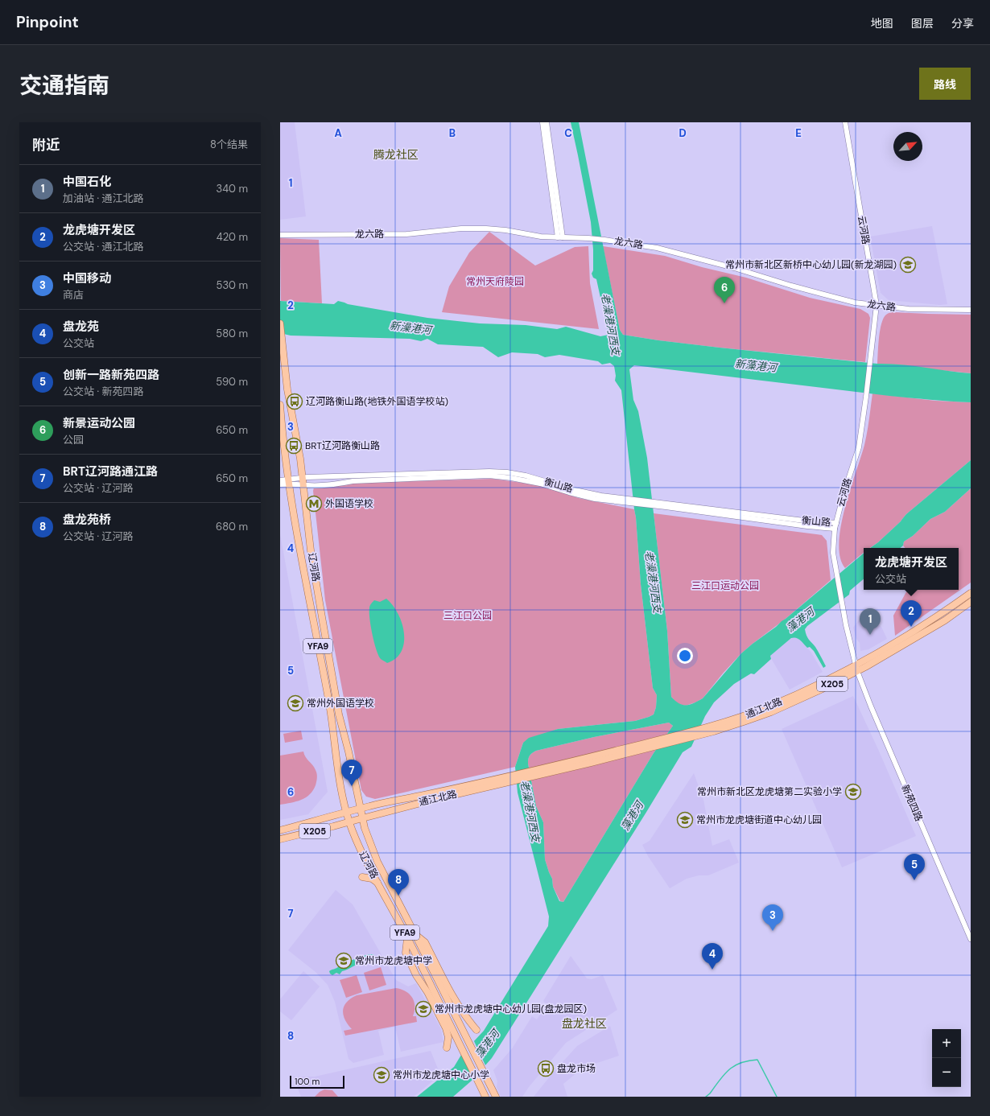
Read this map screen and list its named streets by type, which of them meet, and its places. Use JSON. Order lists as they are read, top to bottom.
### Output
{
  "streets": {
    "main road": [
      "辽河路",
      "YFA9",
      "X205",
      "通江北路"
    ],
    "street": [
      "云河路",
      "龙六路",
      "衡山路",
      "新苑四路"
    ]
  },
  "crossings": [
    ["云河路", "龙六路"],
    ["云河路", "衡山路"],
    ["云河路", "通江北路"],
    ["云河路", "新苑四路"],
    ["衡山路", "辽河路"],
    ["辽河路", "YFA9"],
    ["辽河路", "X205"],
    ["辽河路", "通江北路"],
    ["YFA9", "X205"],
    ["YFA9", "通江北路"],
    ["X205", "通江北路"],
    ["通江北路", "新苑四路"]
  ],
  "districts": ["腾龙社区", "盘龙社区"],
  "water": [
    "老澡港河西支",
    "新澡港河",
    "新藻港河",
    "藻港河"
  ],
  "parks": ["常州天府陵园", "三江口运动公园", "三江口公园"],
  "places": {
    "school or university": [
      "常州市新北区新桥中心幼儿园(新龙湖园)",
      "常州外国语学校",
      "常州市新北区龙虎塘第二实验小学",
      "常州市龙虎塘街道中心幼儿园",
      "常州市龙虎塘中学",
      "常州市龙虎塘中心幼儿园(盘龙园区)",
      "常州市龙虎塘中心小学"
    ],
    "bus stop": ["辽河路衡山路(地铁外国语学校站)", "BRT辽河路衡山路", "盘龙市场"],
    "metro station": ["外国语学校"]
  },
  "scale_bar": "100 m",
  "north": "top right",
  "page": {
    "header": "Pinpoint",
    "nav": ["地图", "图层", "分享"],
    "title": "交通指南",
    "buttons": "路线",
    "heading": ["附近", "8个结果"],
    "list": [
      {
        "mark": "1",
        "name": "中国石化",
        "note": "加油站 · 通江北路",
        "value": "340 m"
      },
      {
        "mark": "2",
        "name": "龙虎塘开发区",
        "note": "公交站 · 通江北路",
        "value": "420 m"
      },
      {
        "mark": "3",
        "name": "中国移动",
        "note": "商店",
        "value": "530 m"
      },
      {
        "mark": "4",
        "name": "盘龙苑",
        "note": "公交站",
        "value": "580 m"
      },
      {
        "mark": "5",
        "name": "创新一路新苑四路",
        "note": "公交站 · 新苑四路",
        "value": "590 m"
      },
      {
        "mark": "6",
        "name": "新景运动公园",
        "note": "公园",
        "value": "650 m"
      },
      {
        "mark": "7",
        "name": "BRT辽河路通江路",
        "note": "公交站 · 辽河路",
        "value": "650 m"
      },
      {
        "mark": "8",
        "name": "盘龙苑桥",
        "note": "公交站 · 辽河路",
        "value": "680 m"
      }
    ],
    "pins": [
      "6",
      "2",
      "1",
      "7",
      "5",
      "8",
      "3",
      "4"
    ],
    "popup": ["龙虎塘开发区", "公交站"],
    "map_buttons": ["+", "−"],
    "scale": "100 m"
  },
  "grid": {
    "columns": [
      "A",
      "B",
      "C",
      "D",
      "E"
    ],
    "rows": [
      "1",
      "2",
      "3",
      "4",
      "5",
      "6",
      "7",
      "8"
    ]
  }
}
